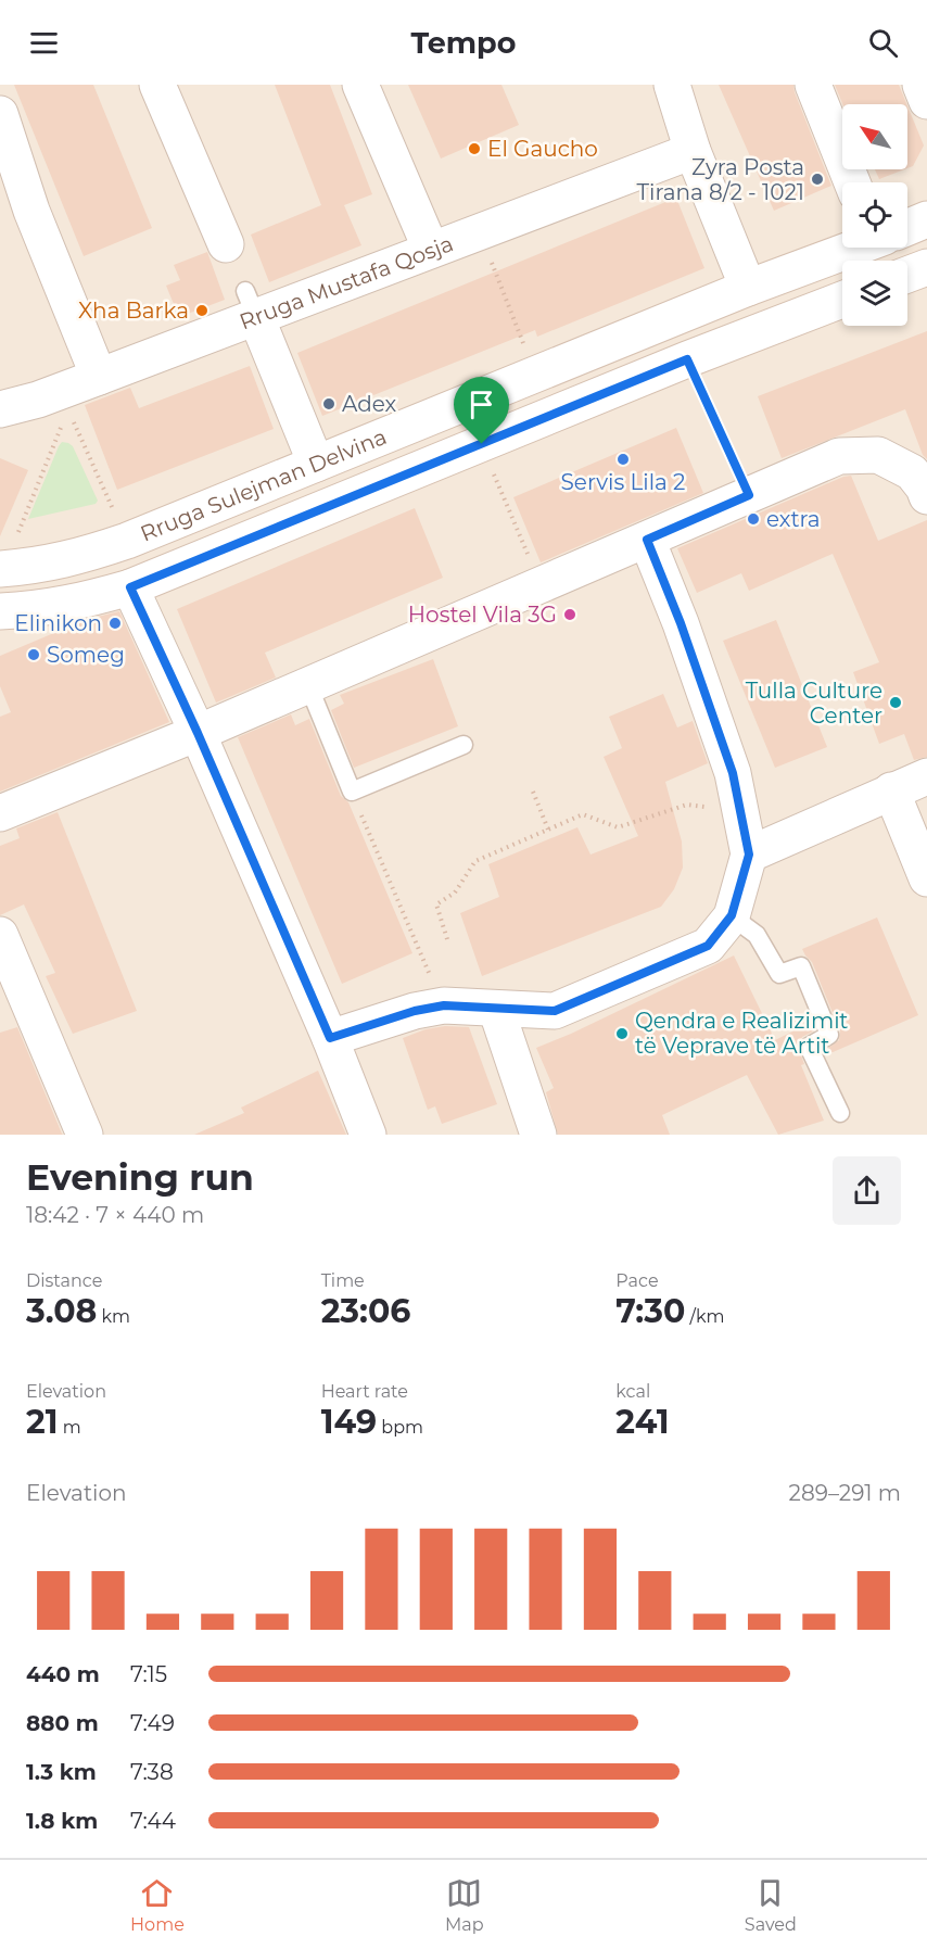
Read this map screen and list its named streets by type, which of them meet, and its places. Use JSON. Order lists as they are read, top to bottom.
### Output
{
  "streets": {
    "street": ["Rruga Mustafa Qosja", "Rruga Sulejman Delvina"]
  },
  "places": [
    "El Gaucho",
    "Zyra Posta Tirana 8/2 - 1021",
    "Xha Barka",
    "Adex",
    "Servis Lila 2",
    "extra",
    "Hostel Vila 3G",
    "Elinikon",
    "Someg",
    "Tulla Culture Center",
    "Qendra e Realizimit të Veprave të Artit"
  ],
  "north": "top left",
  "page": {
    "header": "Tempo",
    "heading": ["Evening run", "18:42 · 7 × 440 m"],
    "stats": [
      ["Distance", "3.08 km"],
      ["Time", "23:06"],
      ["Pace", "7:30 /km"],
      ["Elevation", "21 m"],
      ["Heart rate", "149 bpm"],
      ["kcal", "241"]
    ],
    "chart": ["Elevation", "289–291 m"],
    "list": [
      {
        "name": "440 m",
        "note": "7:15"
      },
      {
        "name": "880 m",
        "note": "7:49"
      },
      {
        "name": "1.3 km",
        "note": "7:38"
      },
      {
        "name": "1.8 km",
        "note": "7:44"
      }
    ],
    "tabs": ["Home", "Map", "Saved"]
  }
}
